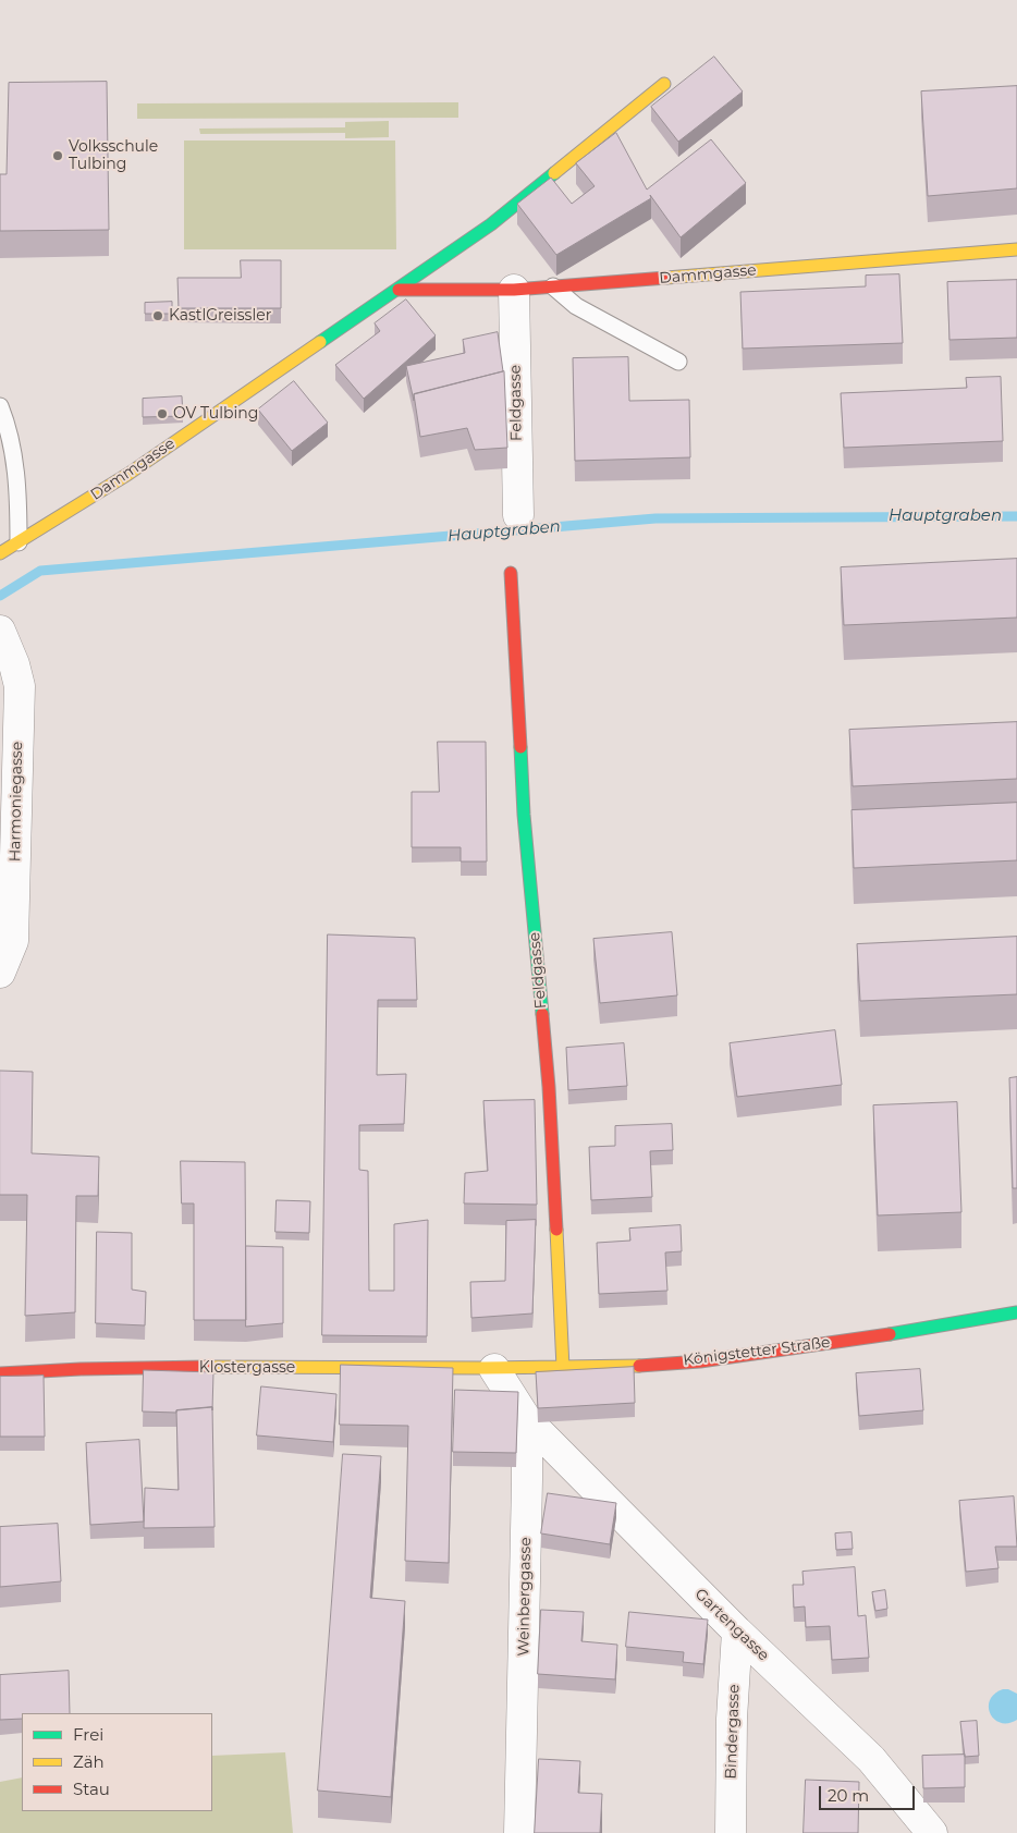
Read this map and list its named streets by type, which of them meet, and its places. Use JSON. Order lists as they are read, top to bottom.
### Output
{
  "streets": {
    "street": [
      "Dammgasse",
      "Feldgasse",
      "Harmoniegasse",
      "Königstetter Straße",
      "Klostergasse",
      "Weinberggasse",
      "Gartengasse",
      "Bindergasse"
    ]
  },
  "crossings": [
    ["Dammgasse", "Feldgasse"],
    ["Feldgasse", "Königstetter Straße"],
    ["Königstetter Straße", "Klostergasse"],
    ["Weinberggasse", "Gartengasse"],
    ["Gartengasse", "Bindergasse"]
  ],
  "water": ["Hauptgraben"],
  "places": ["Volksschule Tulbing", "KastlGreissler", "OV Tulbing"],
  "legend": ["Frei", "Zäh", "Stau"],
  "scale_bar": "20 m"
}
